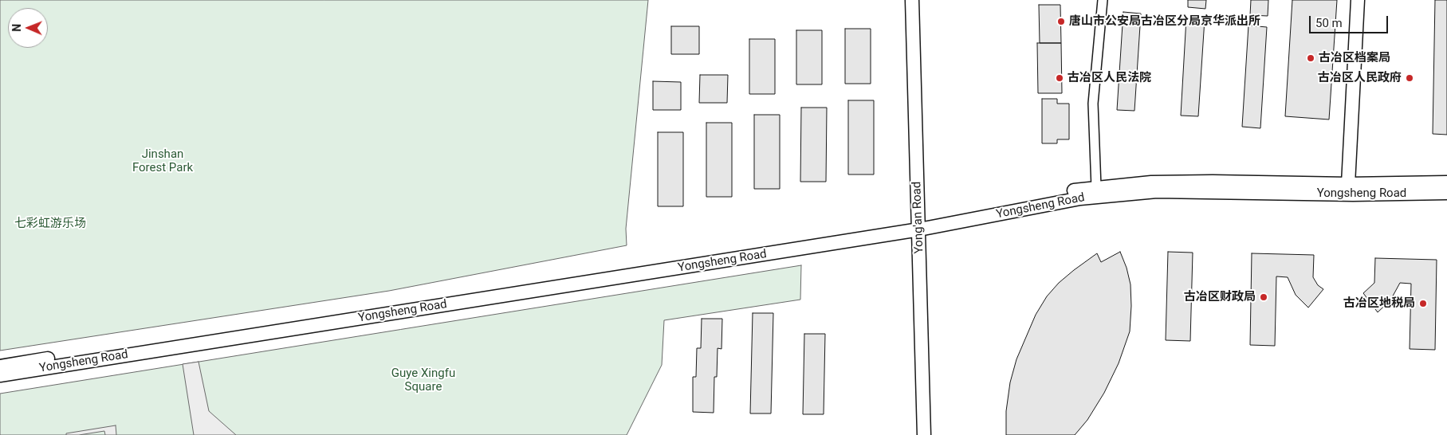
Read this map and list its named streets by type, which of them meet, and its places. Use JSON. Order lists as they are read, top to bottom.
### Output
{
  "streets": {
    "main road": ["Yongsheng Road", "Yong'an Road"]
  },
  "crossings": [
    ["Yongsheng Road", "Yong'an Road"]
  ],
  "parks": ["Jinshan Forest Park", "七彩虹游乐场", "Guye Xingfu Square"],
  "places": [
    "唐山市公安局古冶区分局京华派出所",
    "古冶区档案局",
    "古冶区人民法院",
    "古冶区人民政府",
    "古冶区财政局",
    "古冶区地税局"
  ],
  "scale_bar": "50 m",
  "north": "left"
}
